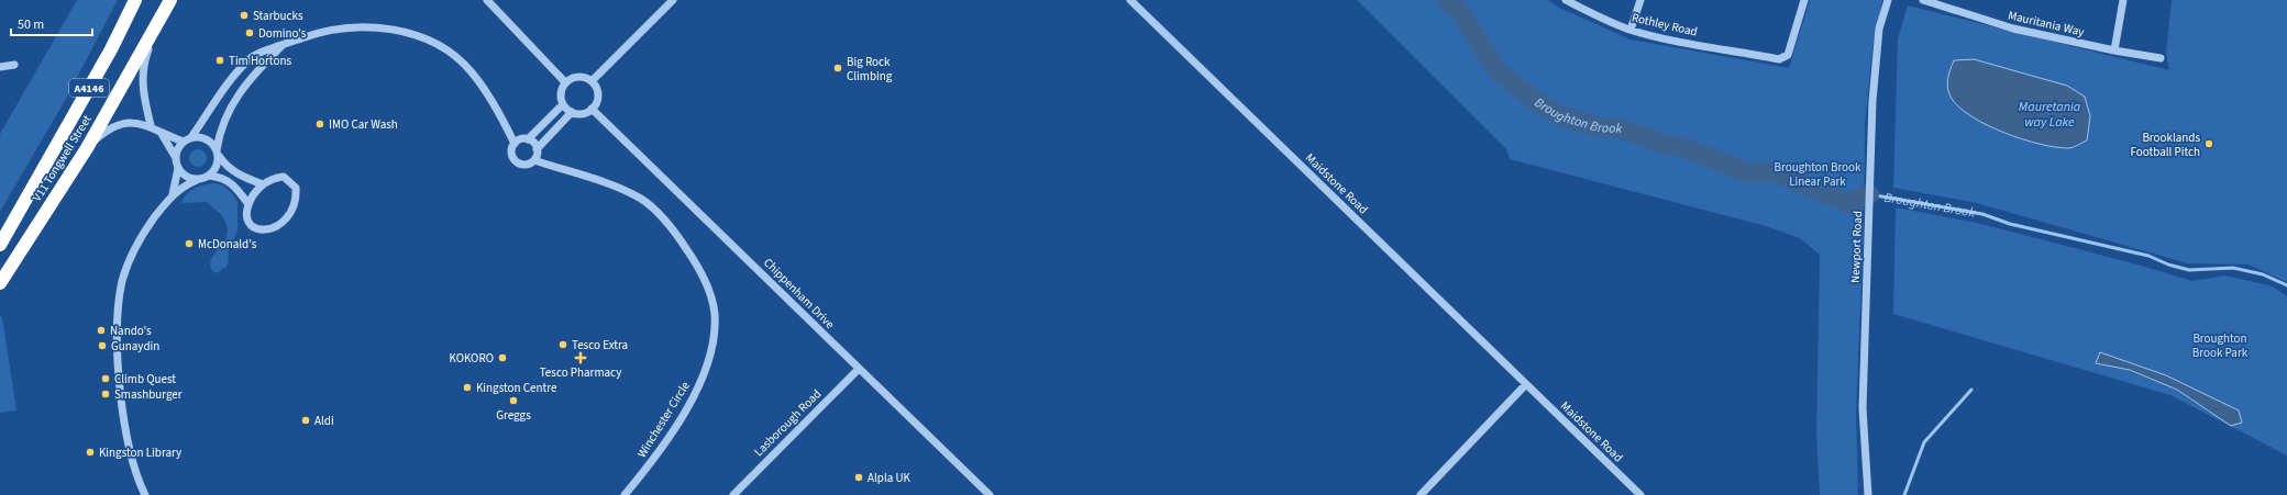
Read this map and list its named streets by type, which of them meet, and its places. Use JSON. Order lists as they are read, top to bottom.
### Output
{
  "streets": {
    "highway": ["A4146", "V11 Tongwell Street"],
    "street": [
      "Mauritania Way",
      "Rothley Road",
      "Maidstone Road",
      "Newport Road",
      "Chippenham Drive",
      "Winchester Circle",
      "Lasborough Road"
    ]
  },
  "crossings": [
    ["Chippenham Drive", "Lasborough Road"]
  ],
  "water": ["Mauretania way Lake", "Broughton Brook"],
  "parks": ["Broughton Brook Linear Park", "Broughton Brook Park"],
  "places": {
    "other": [
      "Starbucks",
      "Domino's",
      "Tim Hortons",
      "Big Rock Climbing",
      "IMO Car Wash",
      "Brooklands Football Pitch",
      "McDonald's",
      "Nando's",
      "Tesco Extra",
      "Gunaydin",
      "KOKORO",
      "Climb Quest",
      "Kingston Centre",
      "Smashburger",
      "Greggs",
      "Aldi",
      "Kingston Library",
      "Alpla UK"
    ],
    "health": ["Tesco Pharmacy"]
  },
  "scale_bar": "50 m"
}
